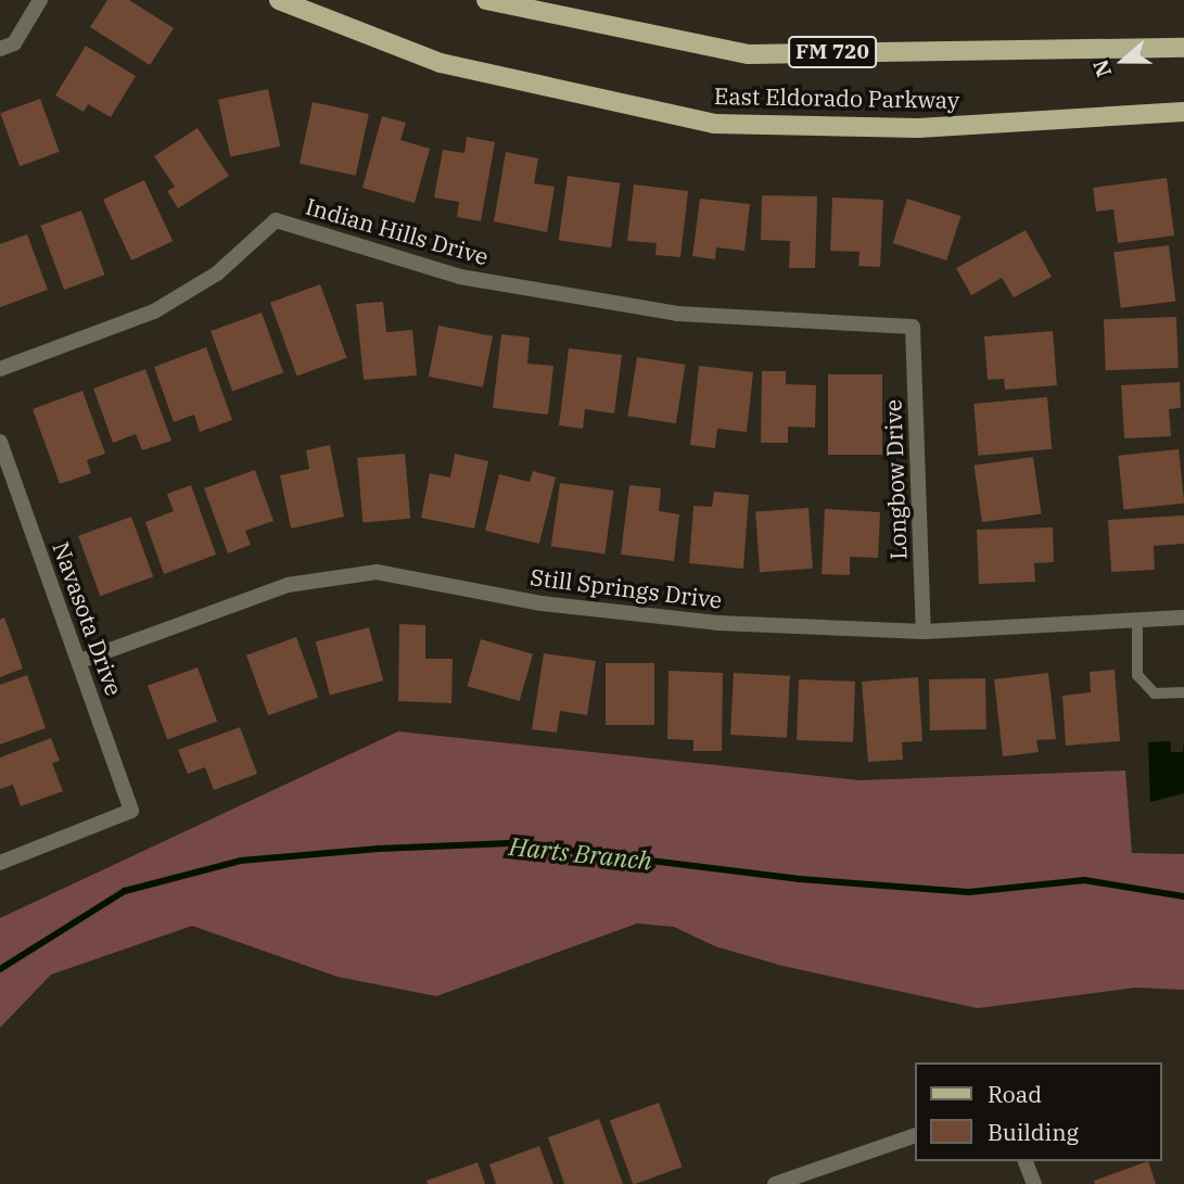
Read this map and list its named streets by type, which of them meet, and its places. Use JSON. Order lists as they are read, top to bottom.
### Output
{
  "streets": {
    "main road": ["FM 720", "East Eldorado Parkway"],
    "street": [
      "Indian Hills Drive",
      "Longbow Drive",
      "Still Springs Drive",
      "Navasota Drive"
    ]
  },
  "crossings": [
    ["Indian Hills Drive", "Longbow Drive"],
    ["Longbow Drive", "Still Springs Drive"],
    ["Still Springs Drive", "Navasota Drive"]
  ],
  "water": ["Harts Branch"],
  "legend": ["Road", "Building"],
  "north": "left"
}
